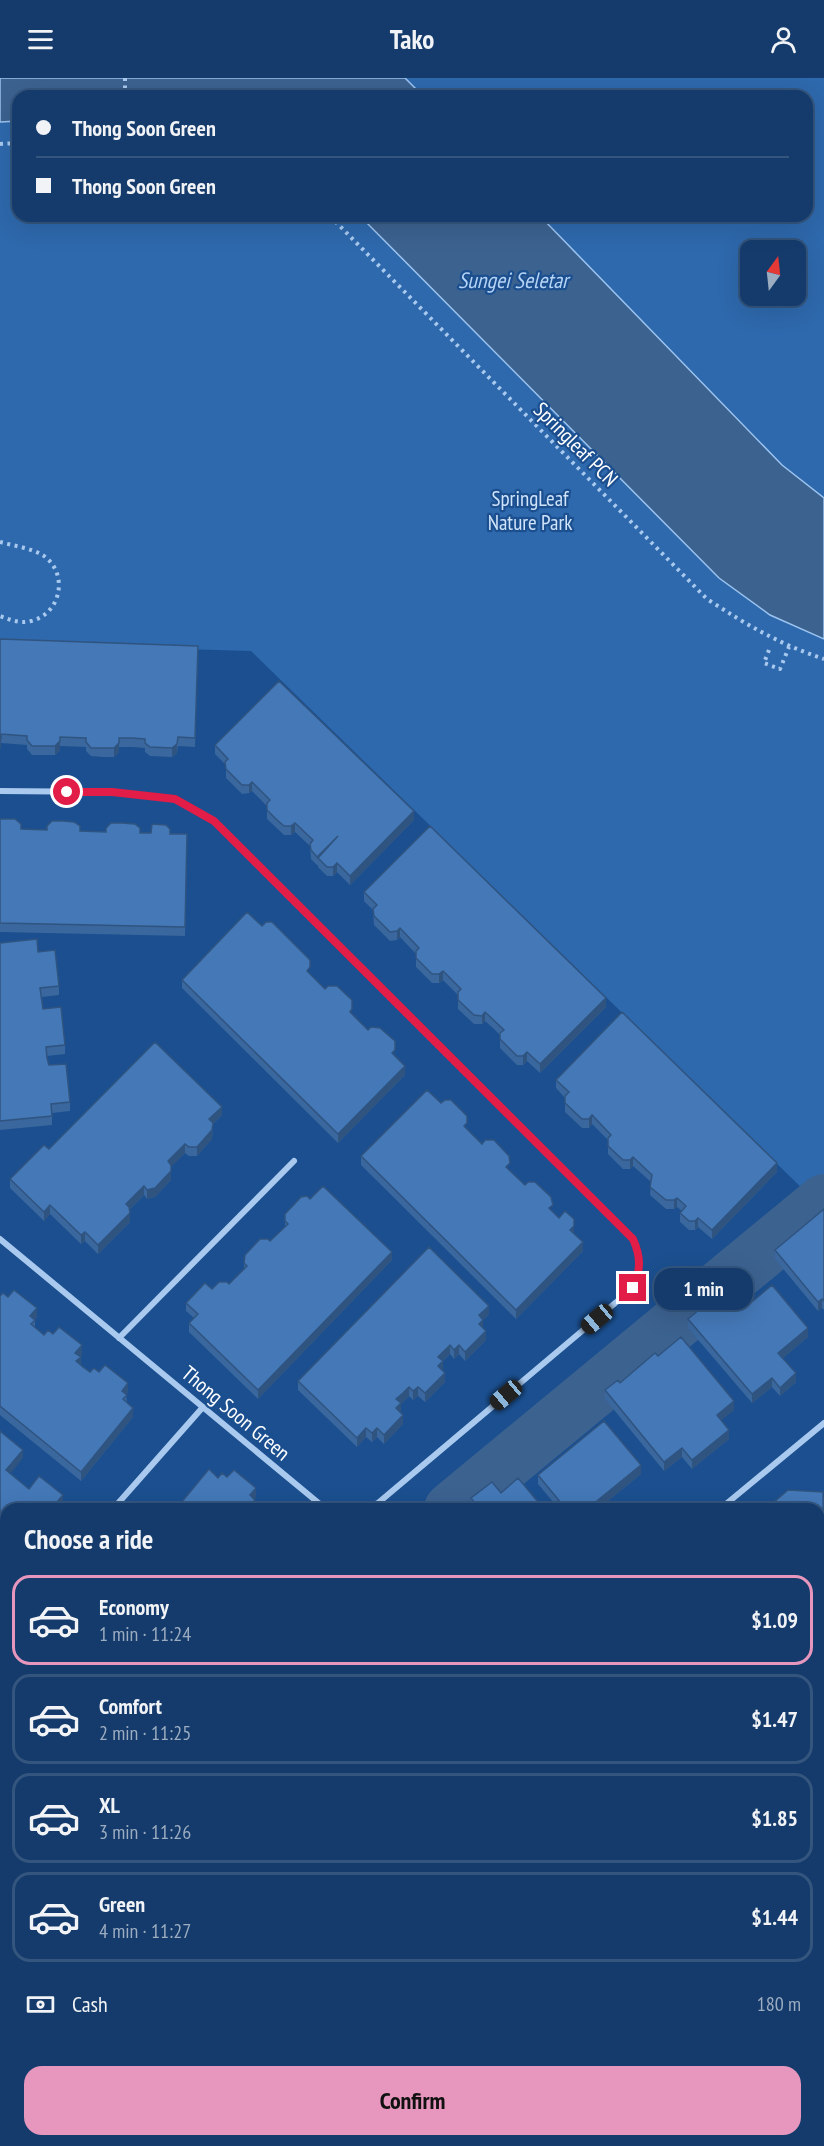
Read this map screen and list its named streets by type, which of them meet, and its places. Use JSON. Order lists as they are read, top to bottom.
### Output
{
  "streets": {
    "street": ["Thong Soon Green"],
    "path": ["Springleaf PCN"]
  },
  "water": ["Sungei Seletar"],
  "parks": ["SpringLeaf Nature Park"],
  "north": "top",
  "page": {
    "header": "Tako",
    "banner": ["Thong Soon Green", "Thong Soon Green"],
    "bubble": "1 min",
    "heading": "Choose a ride",
    "list": [
      {
        "name": "Economy",
        "note": "1 min · 11:24",
        "value": "$1.09"
      },
      {
        "name": "Comfort",
        "note": "2 min · 11:25",
        "value": "$1.47"
      },
      {
        "name": "XL",
        "note": "3 min · 11:26",
        "value": "$1.85"
      },
      {
        "name": "Green",
        "note": "4 min · 11:27",
        "value": "$1.44"
      }
    ],
    "pay": ["Cash", "180 m"],
    "buttons": "Confirm"
  }
}
